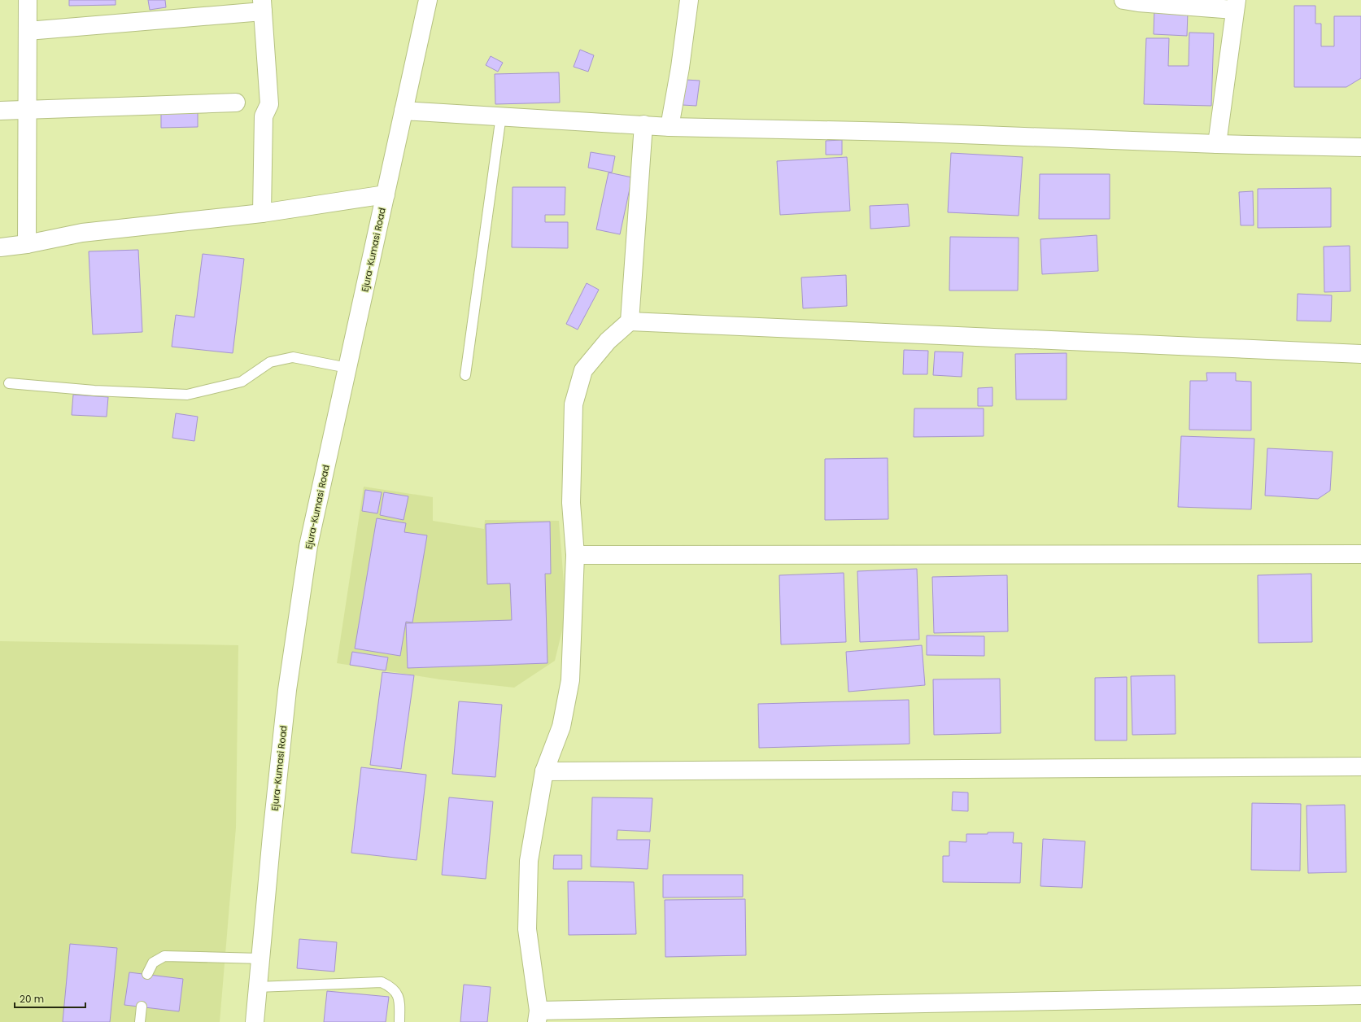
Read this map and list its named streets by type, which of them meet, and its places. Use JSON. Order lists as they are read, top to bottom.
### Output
{
  "streets": {
    "street": ["Ejura-Kumasi Road"]
  },
  "scale_bar": "20 m"
}
